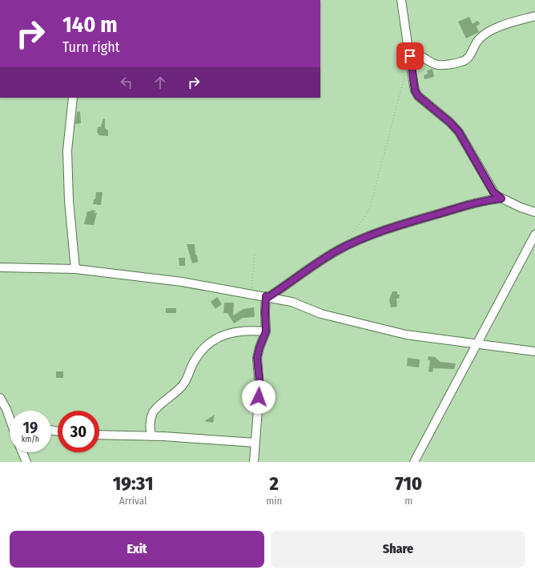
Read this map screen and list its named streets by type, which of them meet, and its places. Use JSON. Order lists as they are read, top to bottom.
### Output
{
  "page": {
    "turn": ["140 m", "Turn right"],
    "speed": "19 km/h",
    "limit": "30",
    "eta": [
      "19:31",
      "Arrival",
      "2",
      "min",
      "710",
      "m"
    ],
    "buttons": ["Exit", "Share"]
  }
}
